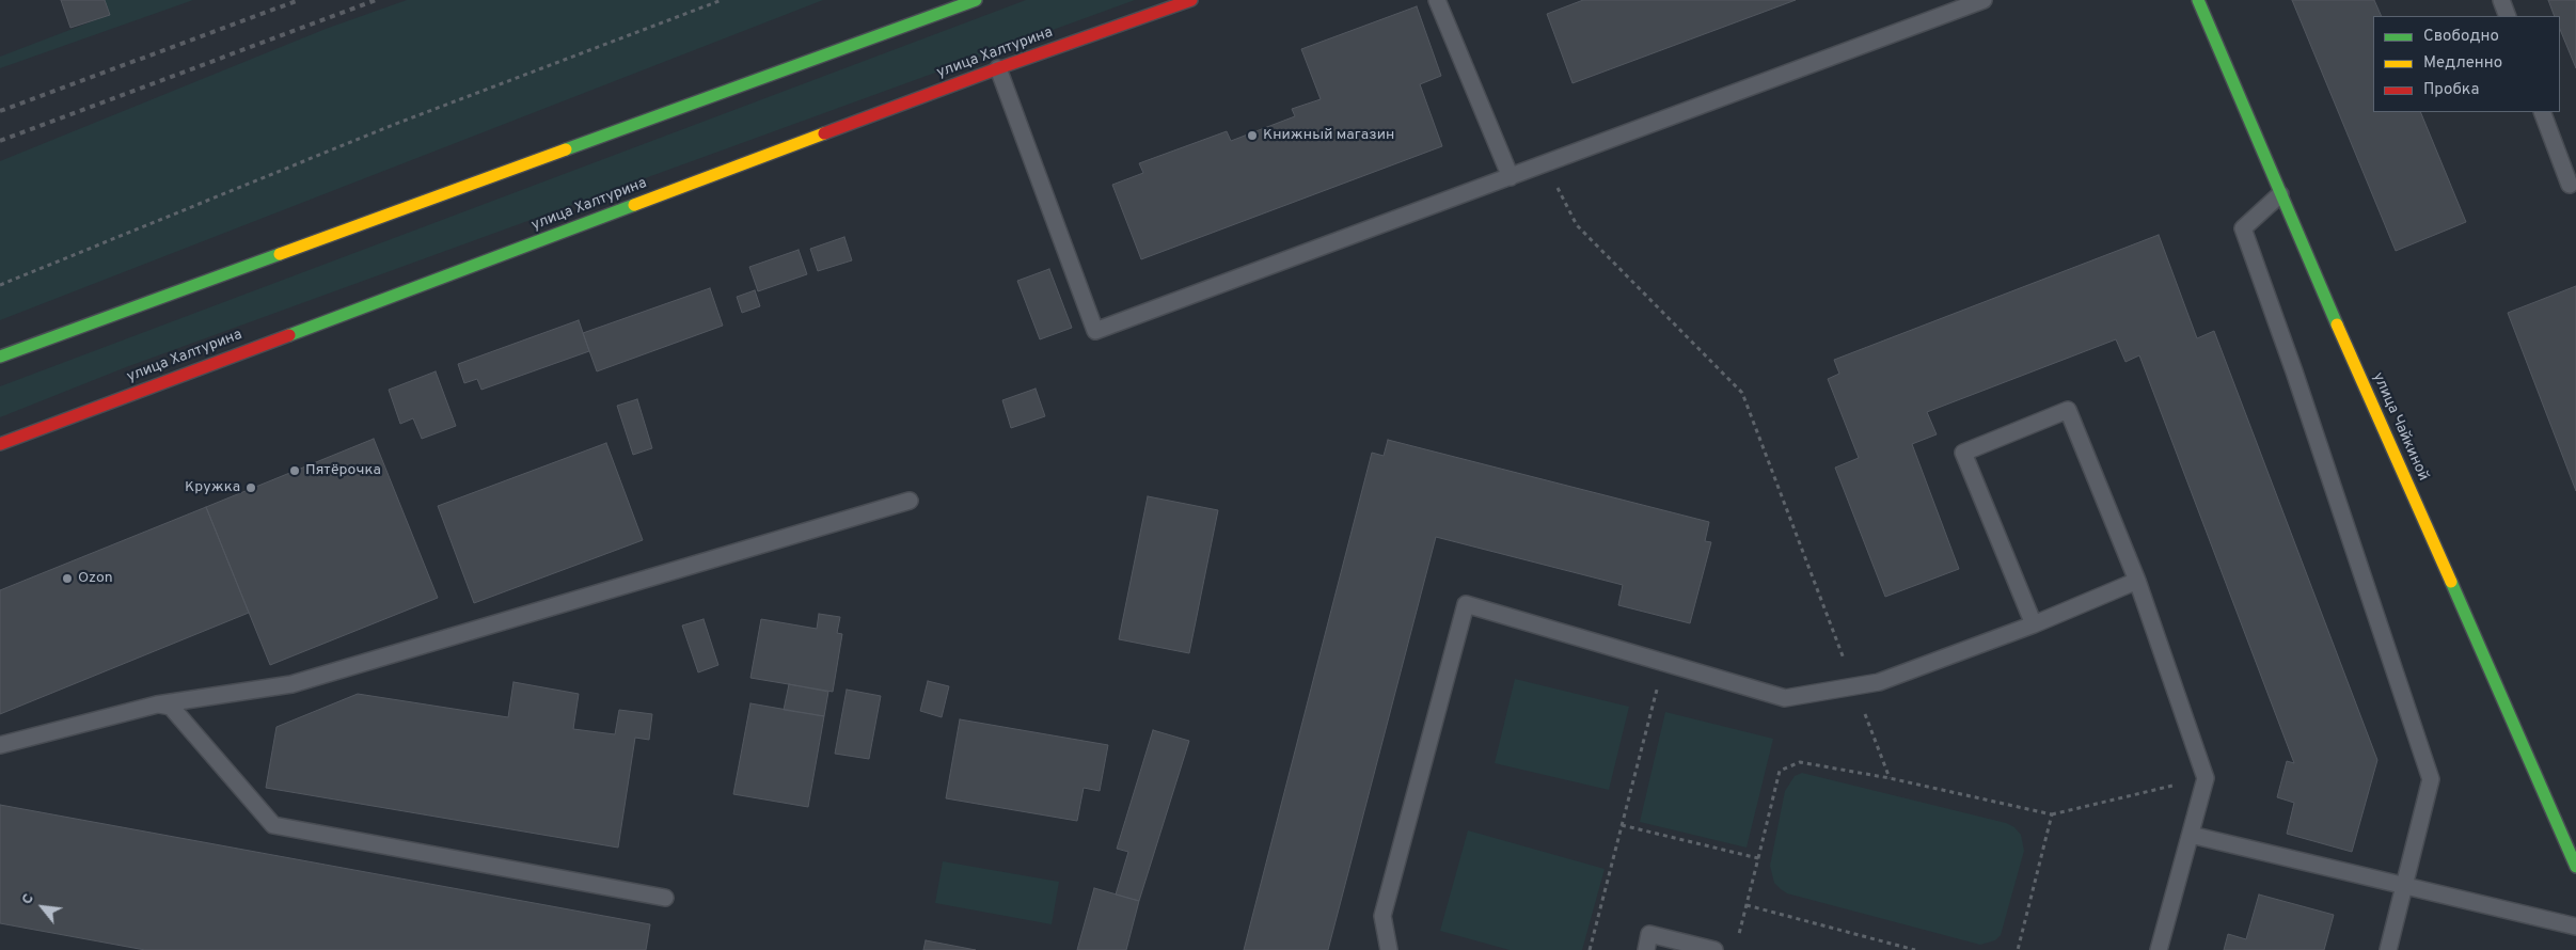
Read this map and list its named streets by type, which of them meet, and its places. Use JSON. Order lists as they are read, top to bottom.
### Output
{
  "streets": {
    "main road": ["улица Халтурина", "улица Чайкиной"]
  },
  "places": [
    "Книжный магазин",
    "Пятёрочка",
    "Кружка",
    "Ozon"
  ],
  "legend": ["Свободно", "Медленно", "Пробка"],
  "north": "top left"
}
